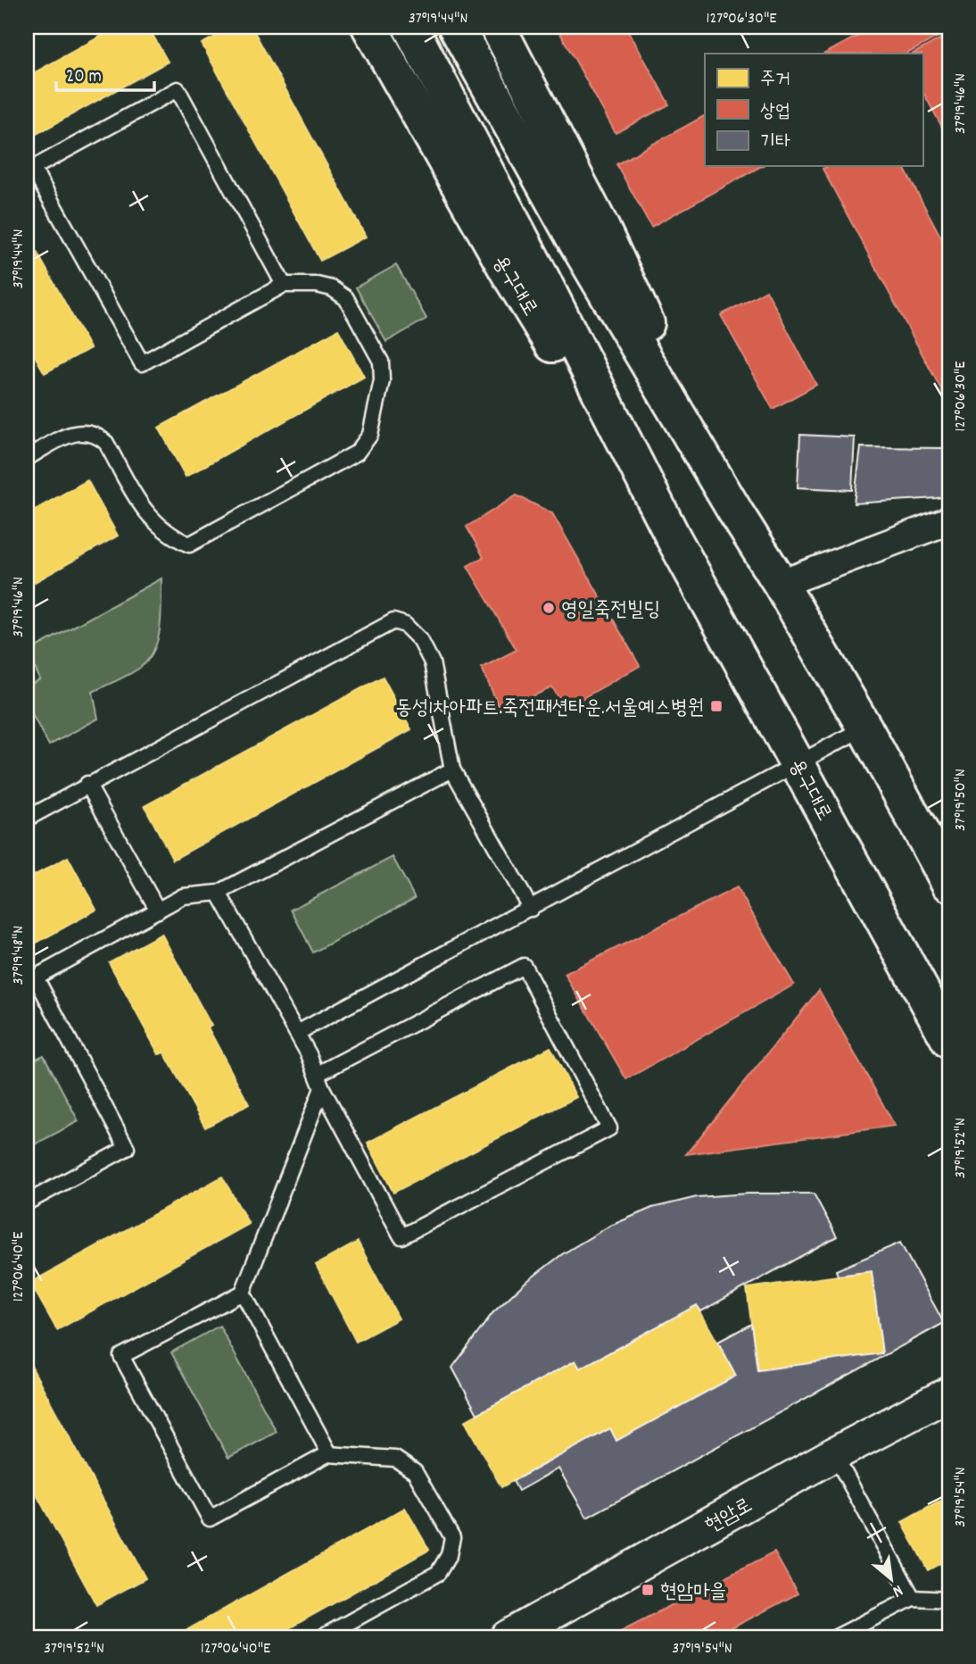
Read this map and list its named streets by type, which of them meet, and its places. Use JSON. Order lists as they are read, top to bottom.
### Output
{
  "streets": {
    "main road": ["용구대로"],
    "street": ["현암로"]
  },
  "places": {
    "other": ["영일죽전빌딩"],
    "transit": ["동성1차아파트.죽전패션타운.서울예스병원", "현암마을"]
  },
  "legend": ["주거", "상업", "기타"],
  "scale_bar": "20 m",
  "north": "bottom right",
  "coordinates": [
    "37°19'44\"N",
    "127°06'30\"E",
    "37°19'46\"N",
    "37°19'50\"N",
    "37°19'48\"N",
    "37°19'52\"N",
    "127°06'40\"E",
    "37°19'54\"N"
  ]
}
